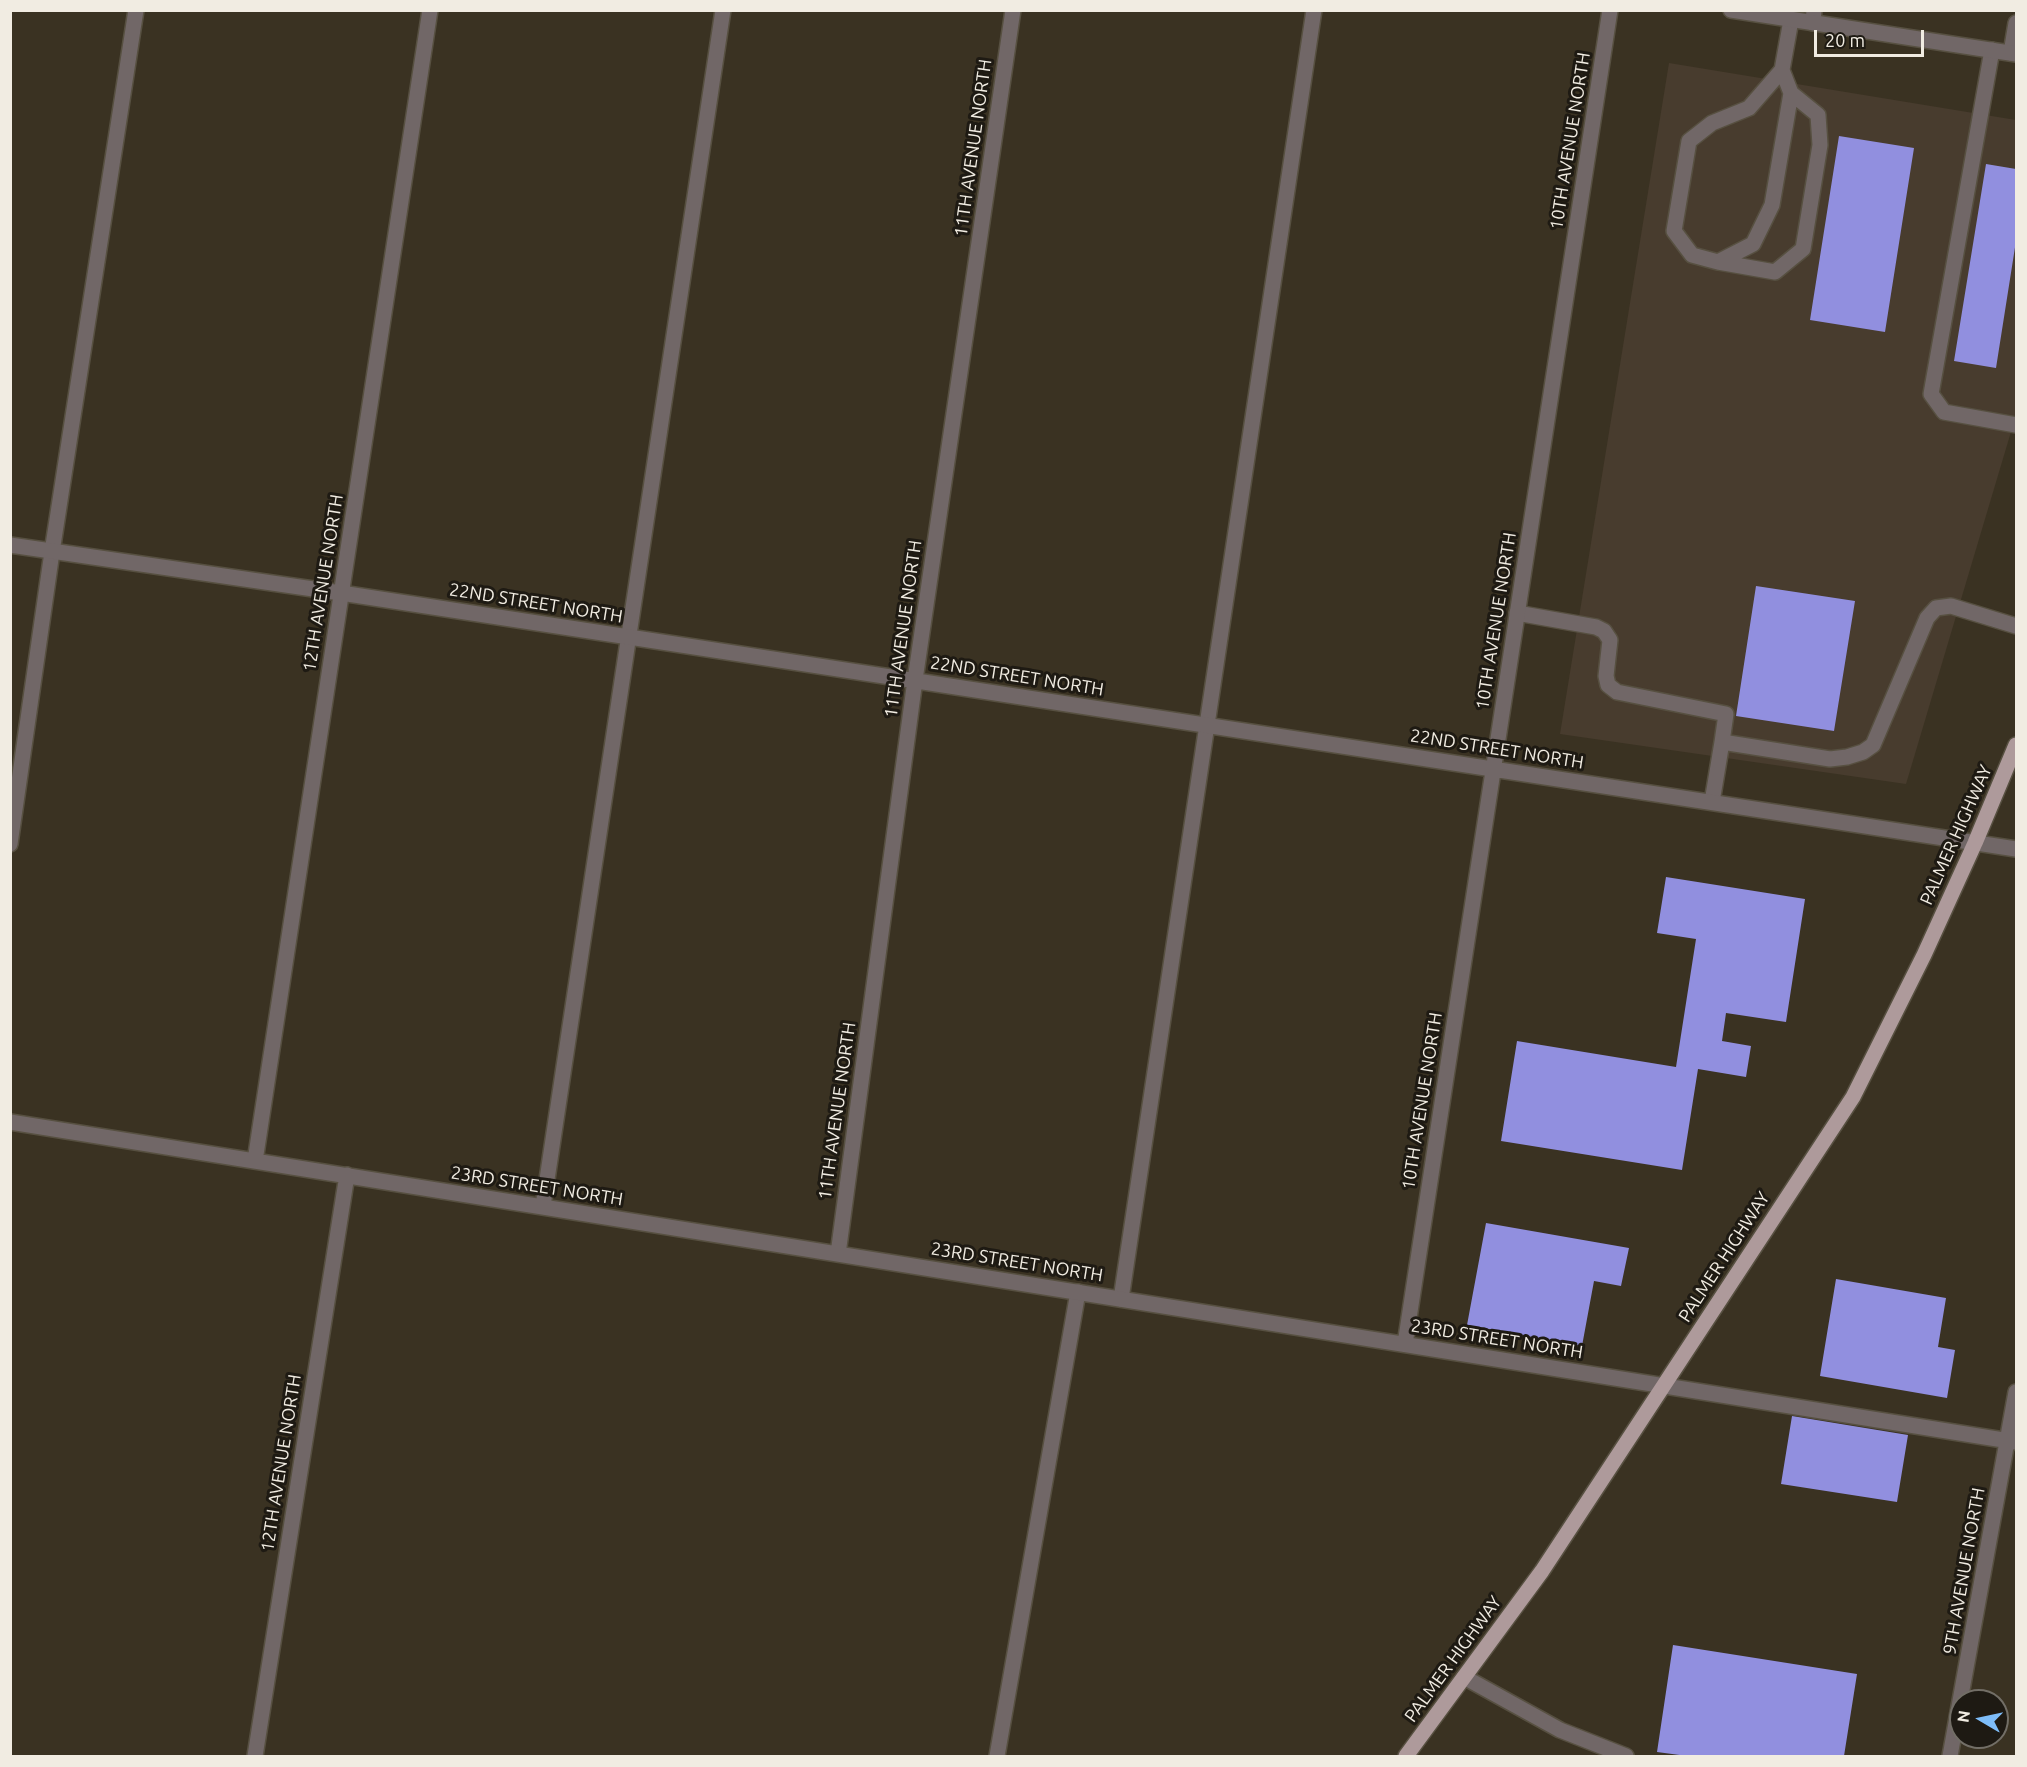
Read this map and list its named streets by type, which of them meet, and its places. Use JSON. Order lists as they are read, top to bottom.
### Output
{
  "streets": {
    "main road": ["PALMER HIGHWAY"],
    "street": [
      "10TH AVENUE NORTH",
      "11TH AVENUE NORTH",
      "12TH AVENUE NORTH",
      "22ND STREET NORTH",
      "23RD STREET NORTH",
      "9TH AVENUE NORTH"
    ]
  },
  "crossings": [
    ["10TH AVENUE NORTH", "22ND STREET NORTH"],
    ["10TH AVENUE NORTH", "23RD STREET NORTH"],
    ["11TH AVENUE NORTH", "22ND STREET NORTH"],
    ["11TH AVENUE NORTH", "23RD STREET NORTH"],
    ["12TH AVENUE NORTH", "22ND STREET NORTH"],
    ["12TH AVENUE NORTH", "23RD STREET NORTH"],
    ["22ND STREET NORTH", "PALMER HIGHWAY"],
    ["PALMER HIGHWAY", "23RD STREET NORTH"],
    ["23RD STREET NORTH", "9TH AVENUE NORTH"]
  ],
  "scale_bar": "20 m",
  "north": "left"
}
